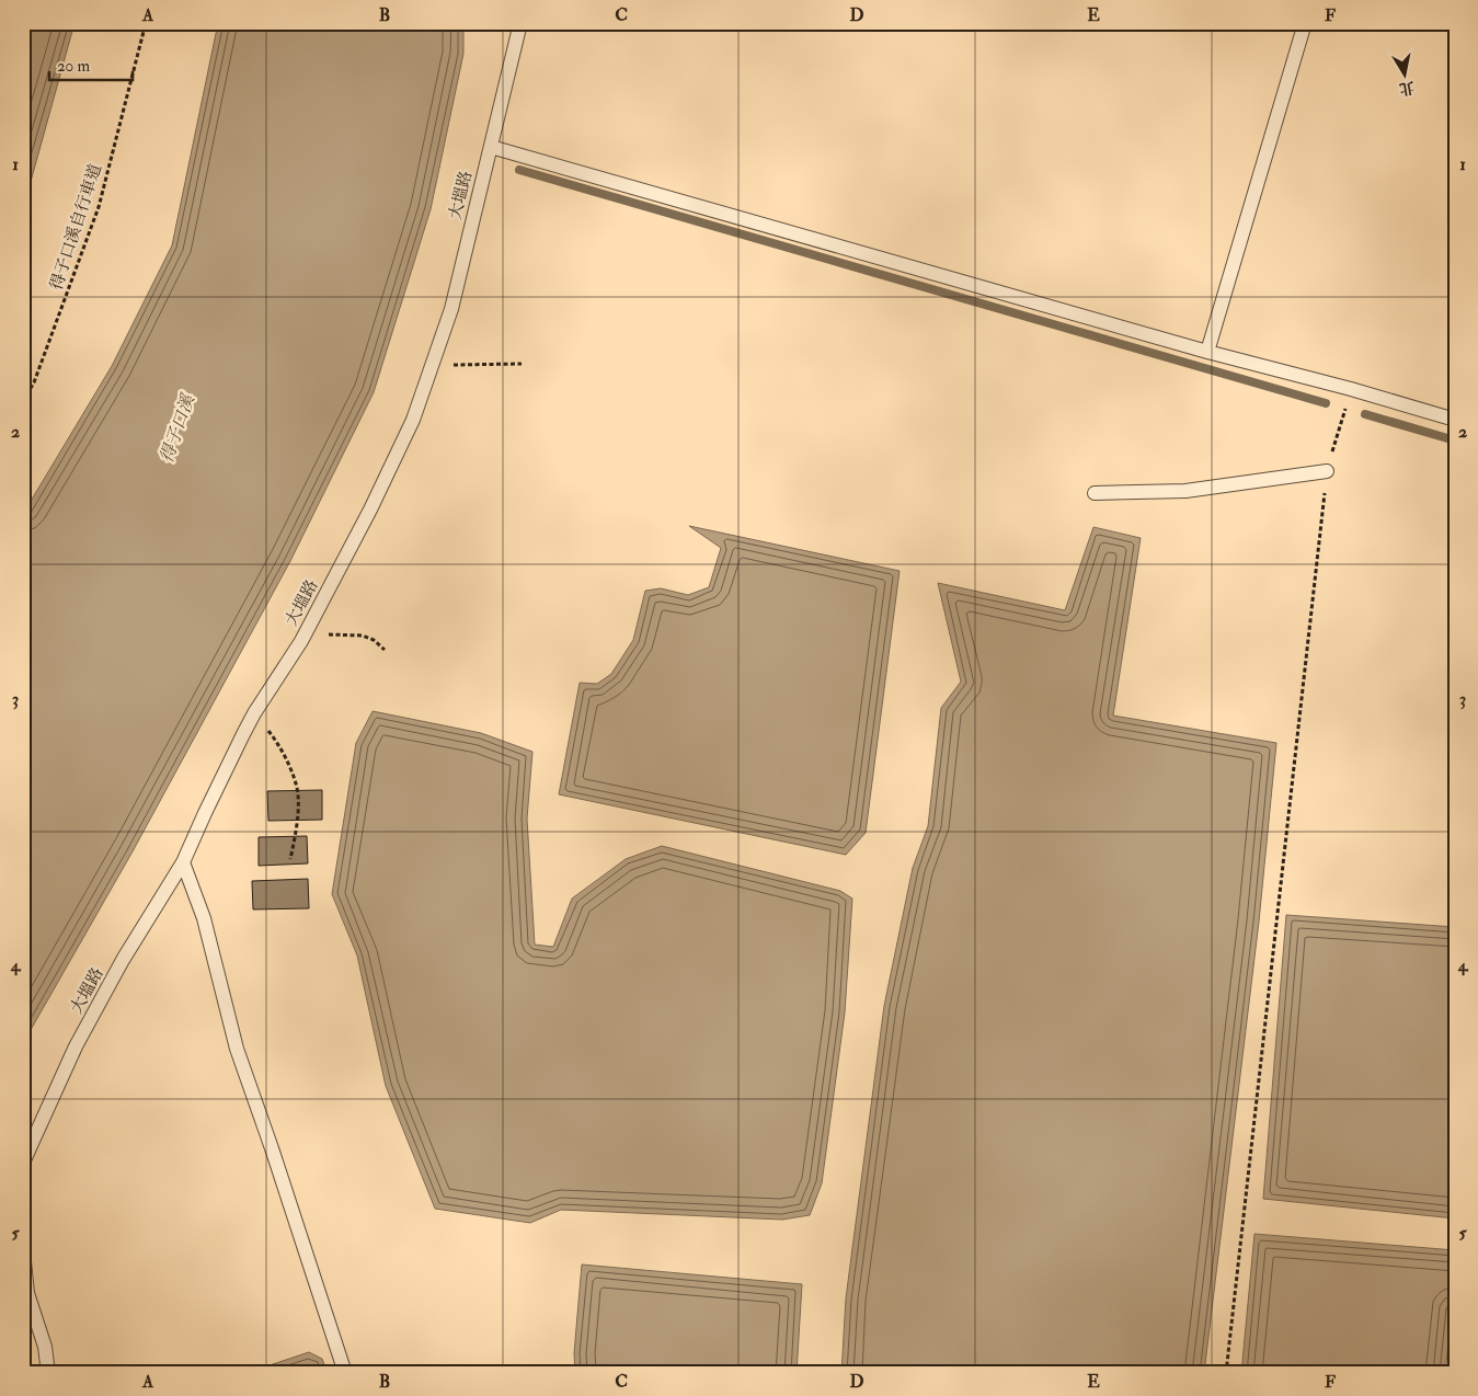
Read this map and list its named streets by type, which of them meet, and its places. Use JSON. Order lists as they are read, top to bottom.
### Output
{
  "streets": {
    "lane": ["大塭路"],
    "path": ["得子口溪自行車道"]
  },
  "water": ["得子口溪"],
  "scale_bar": "20 m",
  "north": "bottom",
  "grid": {
    "columns": [
      "A",
      "B",
      "C",
      "D",
      "E",
      "F"
    ],
    "rows": [
      "1",
      "2",
      "3",
      "4",
      "5"
    ]
  }
}
